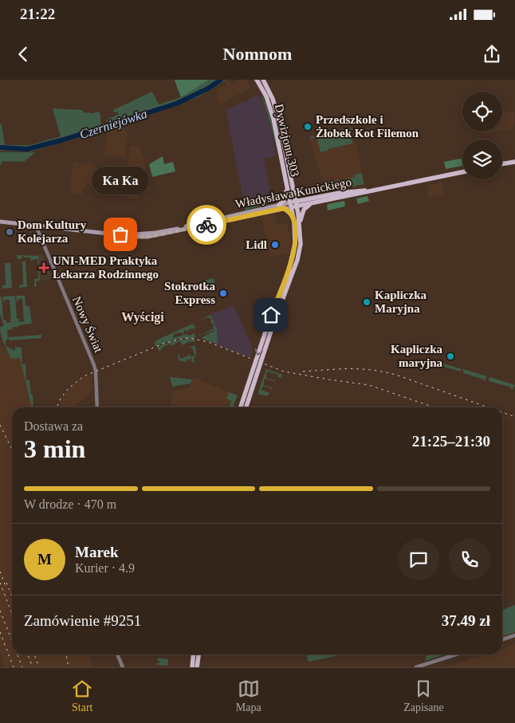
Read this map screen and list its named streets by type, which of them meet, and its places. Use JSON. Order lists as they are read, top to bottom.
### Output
{
  "streets": {
    "main road": ["Dywizjonu 303", "Władysława Kunickiego"],
    "street": ["Nowy Świat"]
  },
  "crossings": [
    ["Dywizjonu 303", "Władysława Kunickiego"],
    ["Władysława Kunickiego", "Nowy Świat"]
  ],
  "districts": ["Wyścigi"],
  "water": ["Czerniejówka"],
  "places": {
    "other": [
      "Przedszkole i Żłobek Kot Filemon",
      "Dom Kultury Kolejarza",
      "Ka Ka",
      "Lidl",
      "Stokrotka Express",
      "Kapliczka Maryjna",
      "Kapliczka maryjna"
    ],
    "health": ["UNI-MED Praktyka Lekarza Rodzinnego"]
  },
  "page": {
    "status": "21:22",
    "header": "Nomnom",
    "bubble": "Ka Ka",
    "heading": ["3 min", "Dostawa za", "21:25–21:30"],
    "panel": [
      "Marek",
      "Kurier · 4.9",
      "Zamówienie #9251",
      "37.49 zł"
    ],
    "bar": "W drodze · 470 m",
    "round": "M",
    "tabs": ["Start", "Mapa", "Zapisane"]
  }
}
